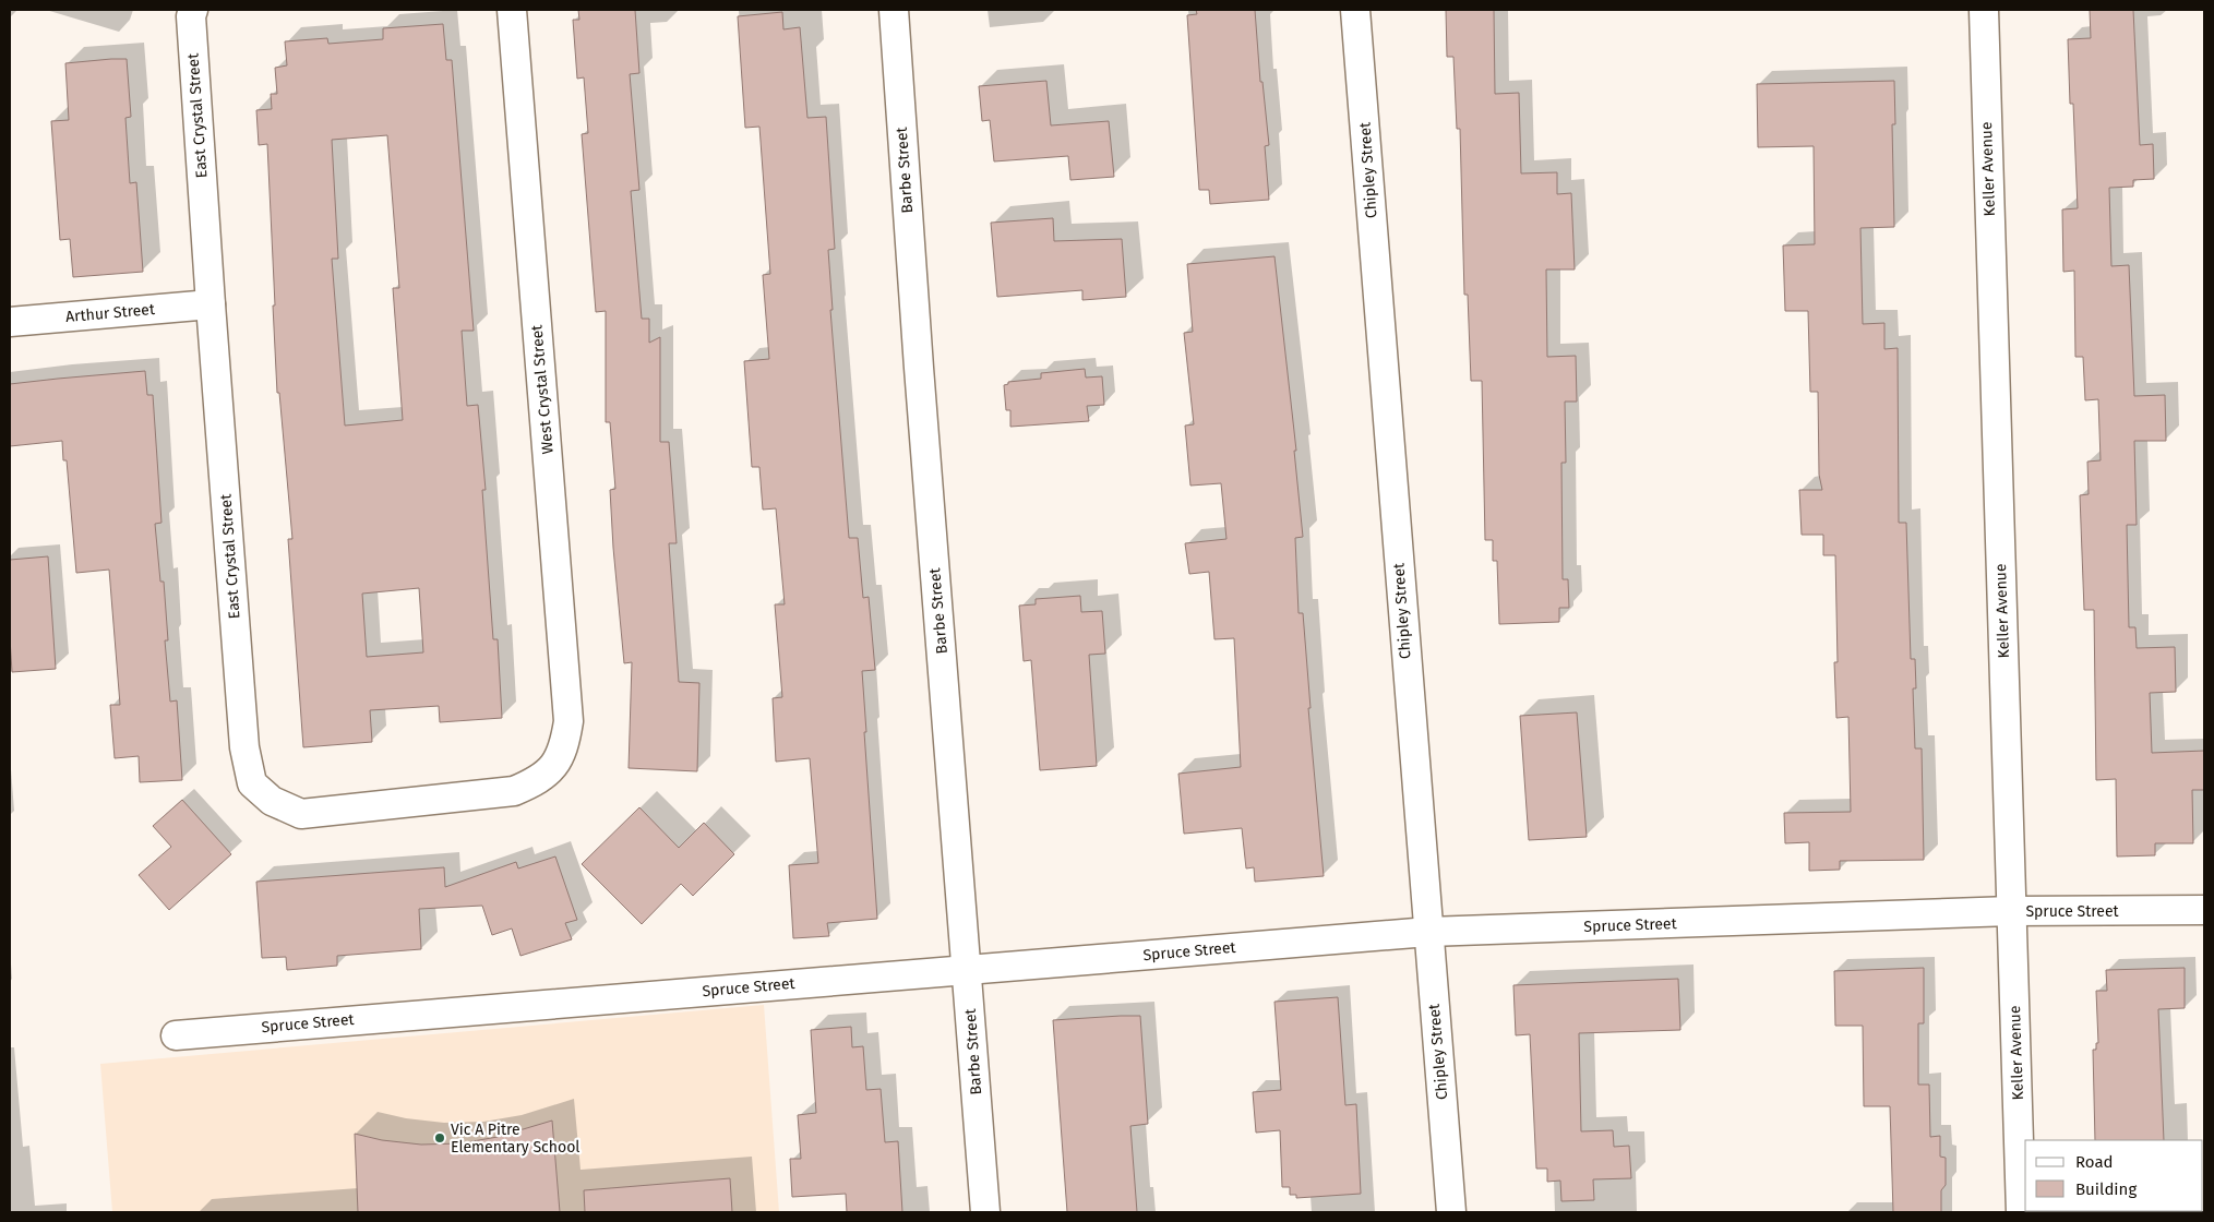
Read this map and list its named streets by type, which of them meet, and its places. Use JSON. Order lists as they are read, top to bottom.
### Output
{
  "streets": {
    "street": [
      "East Crystal Street",
      "Keller Avenue",
      "Barbe Street",
      "Chipley Street",
      "Arthur Street",
      "West Crystal Street",
      "Spruce Street"
    ]
  },
  "crossings": [
    ["East Crystal Street", "Arthur Street"],
    ["East Crystal Street", "West Crystal Street"],
    ["Keller Avenue", "Spruce Street"],
    ["Barbe Street", "Spruce Street"],
    ["Chipley Street", "Spruce Street"]
  ],
  "places": ["Vic A Pitre Elementary School"],
  "legend": ["Road", "Building"]
}
